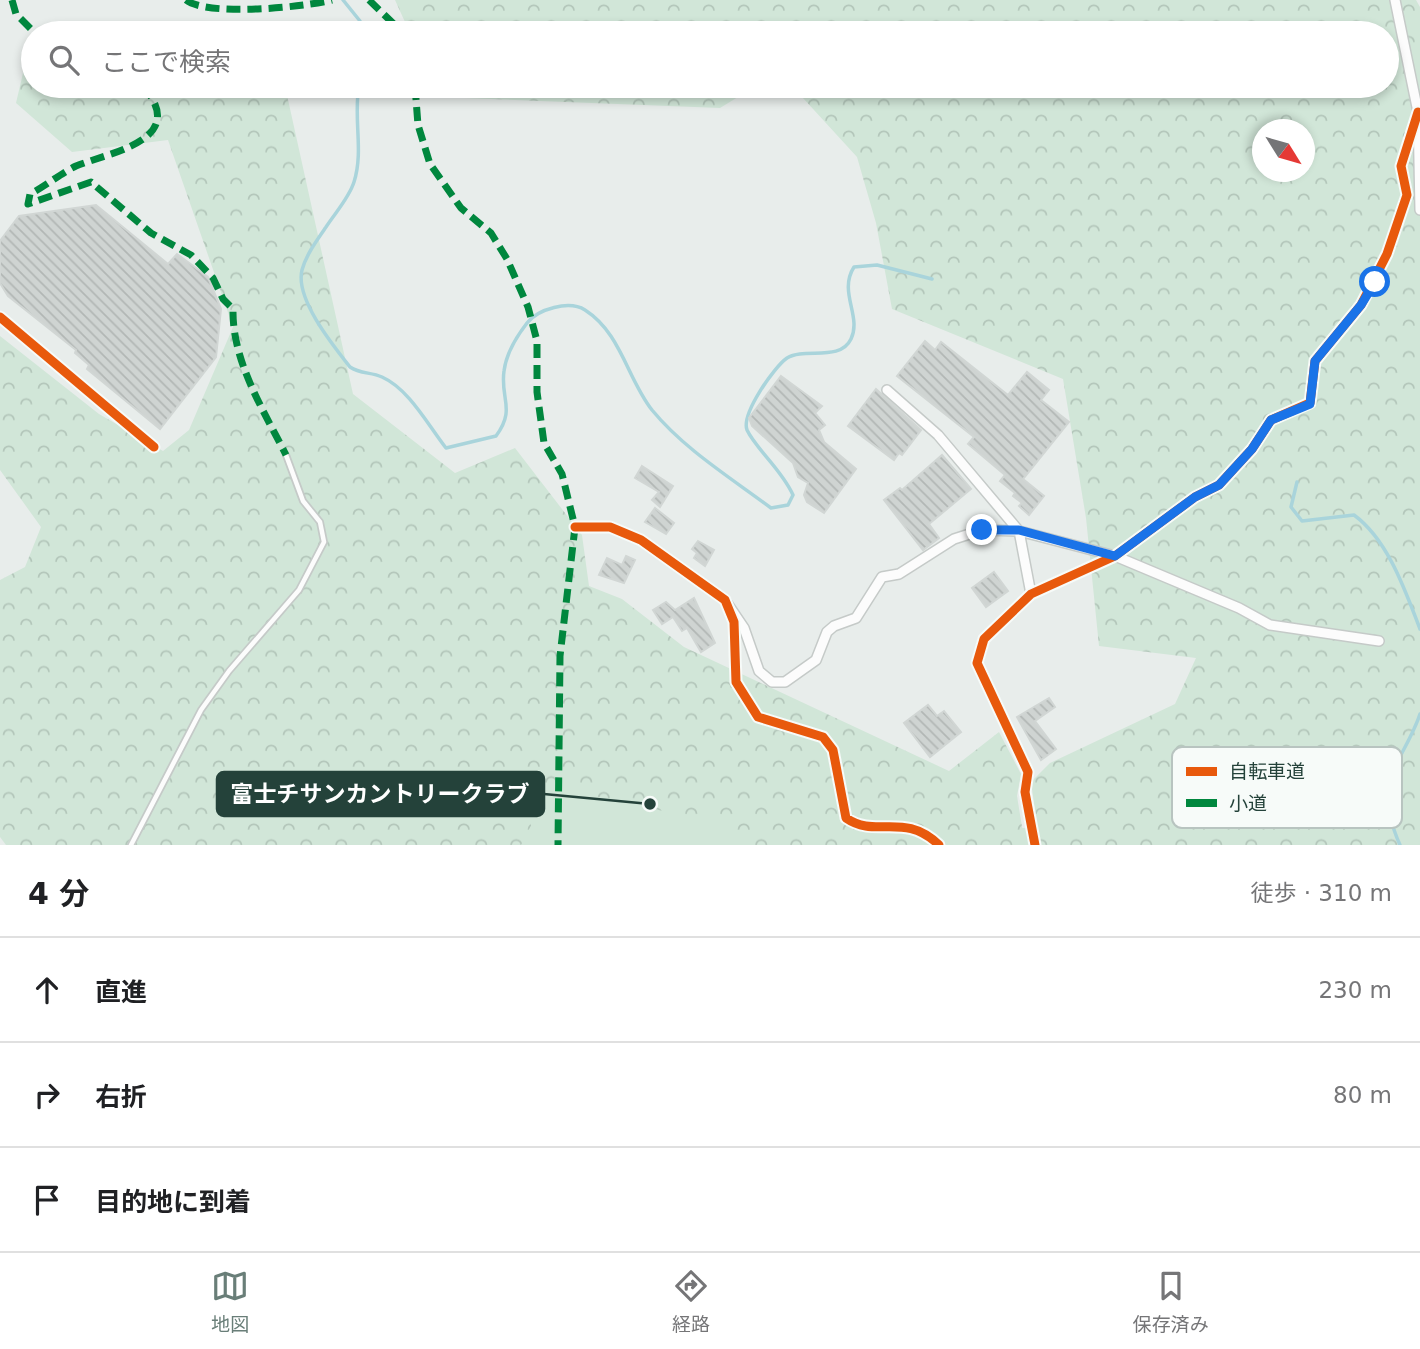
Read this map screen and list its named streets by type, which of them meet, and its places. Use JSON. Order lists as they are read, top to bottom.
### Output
{
  "places": ["富士チサンカントリークラブ"],
  "legend": ["自転車道", "小道"],
  "north": "bottom right",
  "page": {
    "search": "ここで検索",
    "heading": ["4 分", "徒歩 · 310 m"],
    "list": [
      ["直進", "230 m"],
      ["右折", "80 m"],
      "目的地に到着"
    ],
    "nav": ["地図", "経路", "保存済み"]
  }
}
